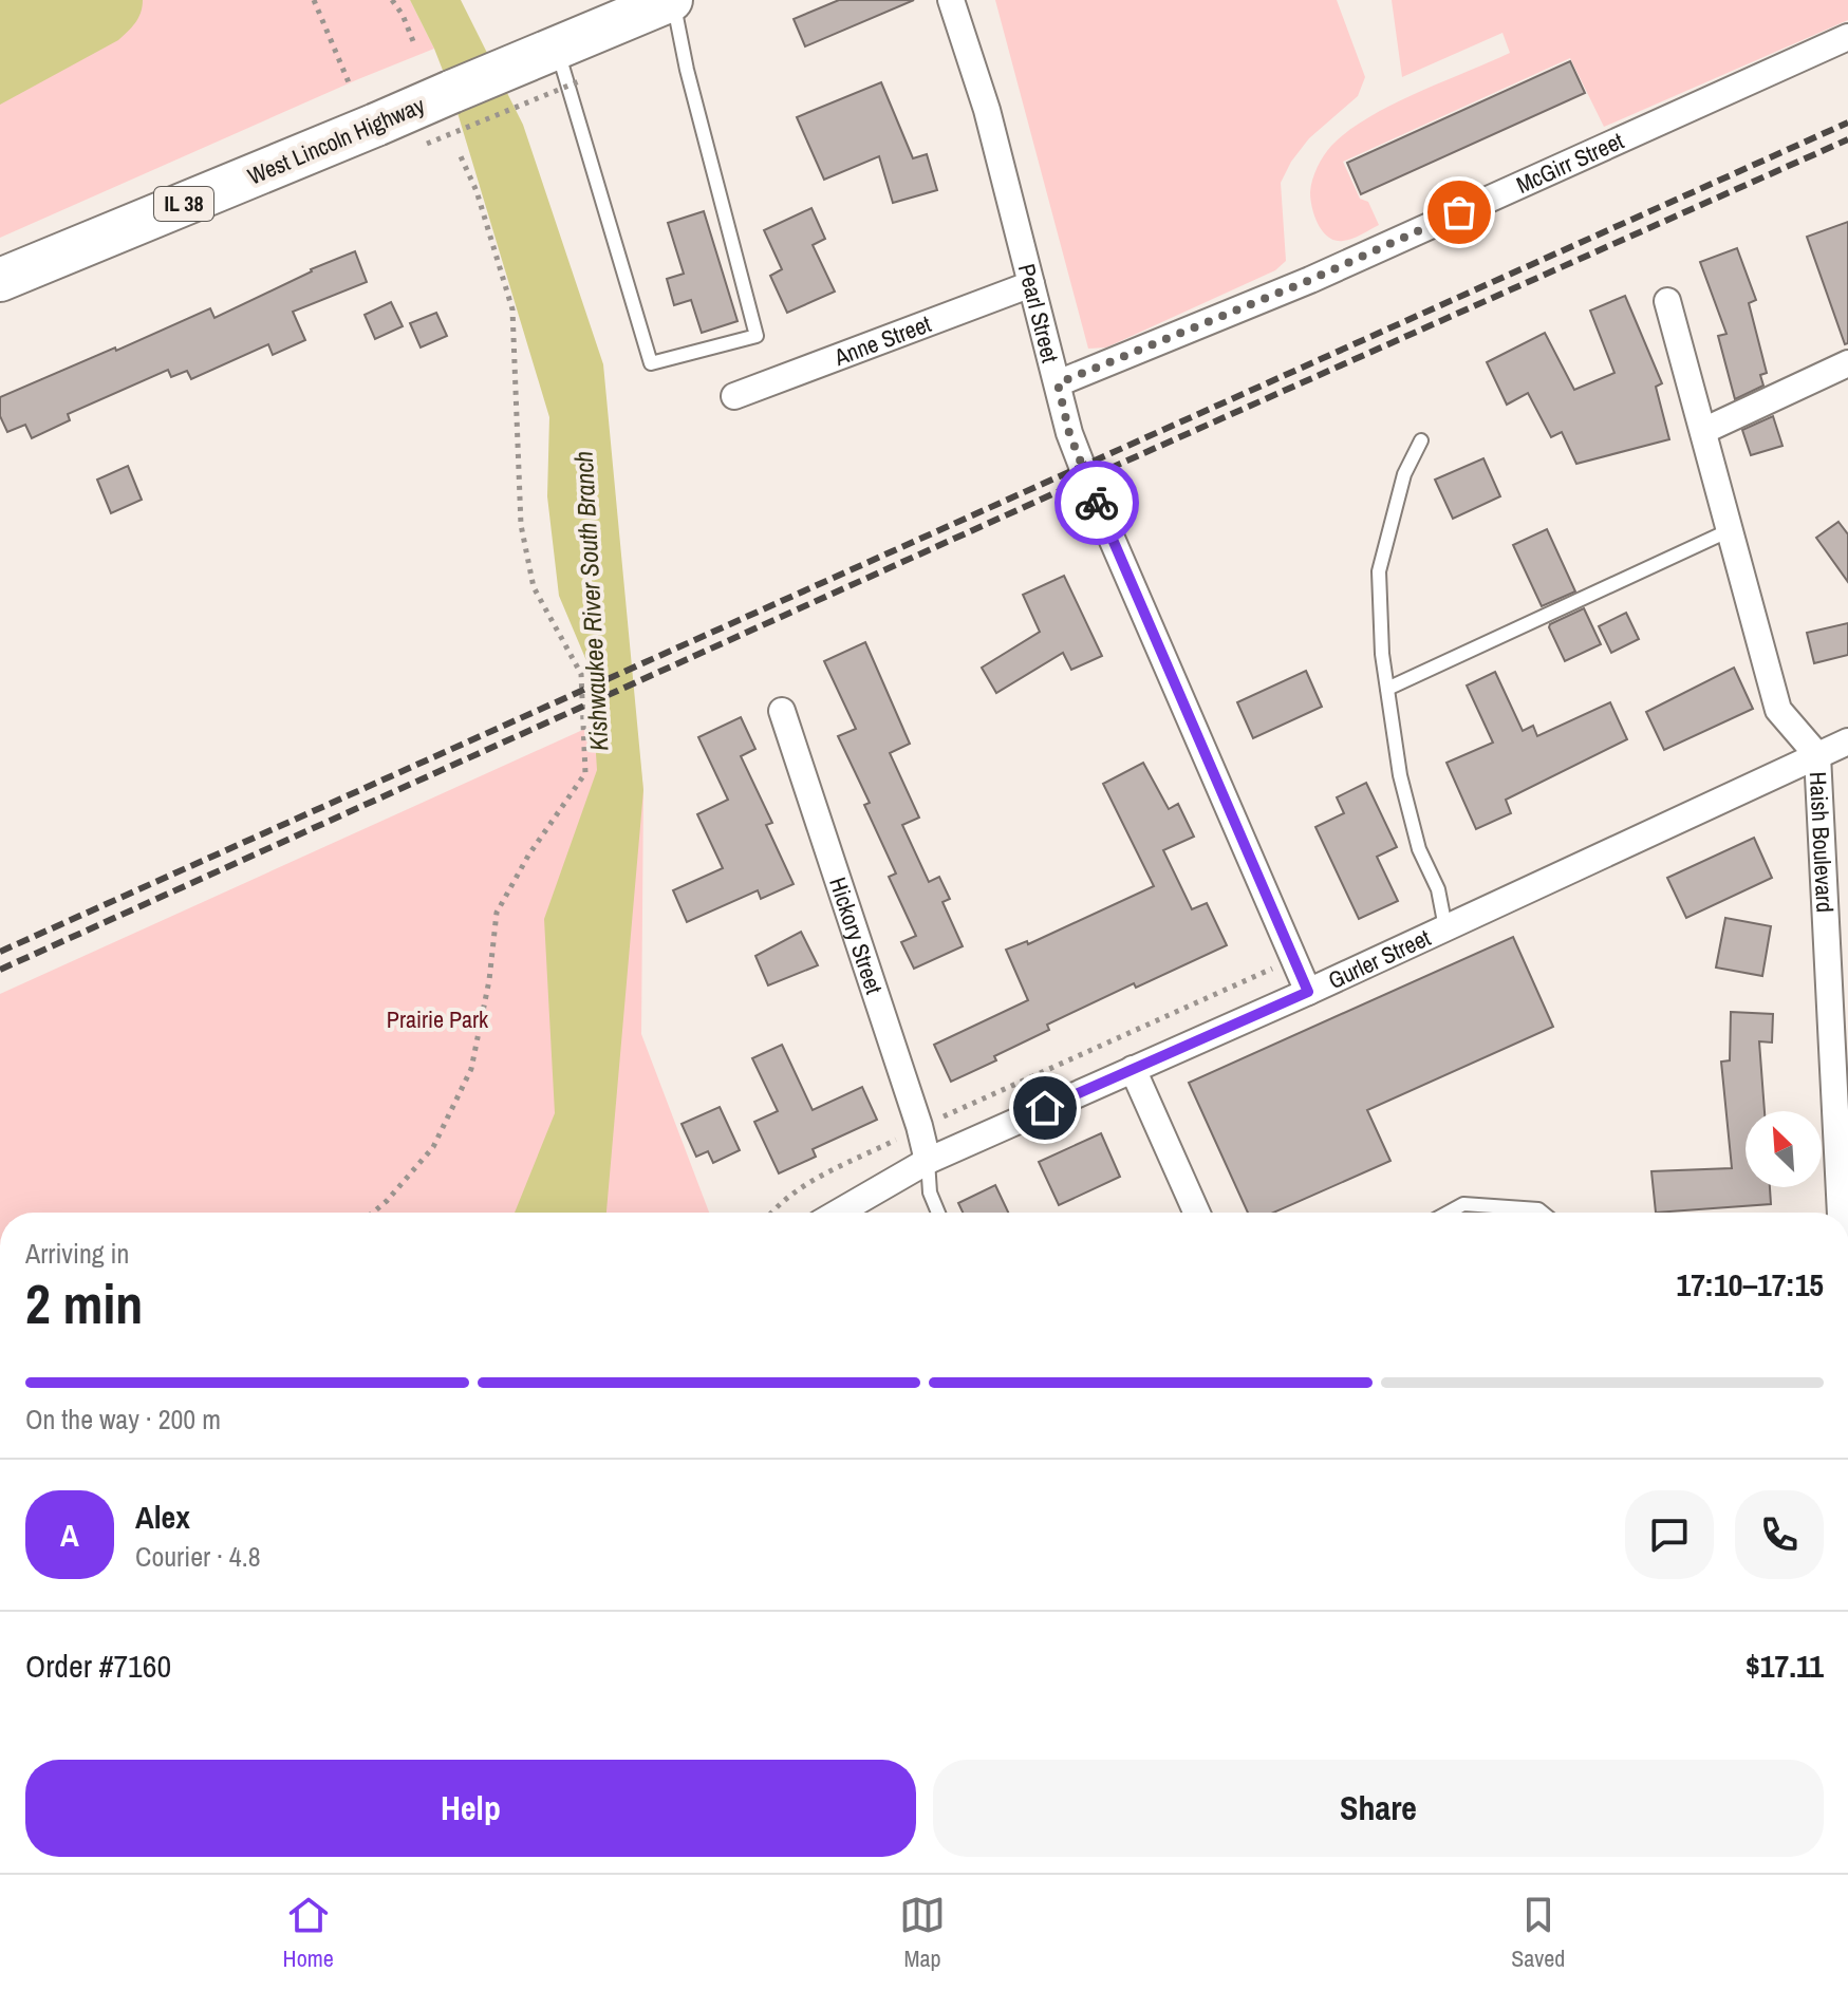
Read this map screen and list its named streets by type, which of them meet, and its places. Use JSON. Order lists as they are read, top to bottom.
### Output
{
  "streets": {
    "main road": ["West Lincoln Highway", "IL 38"],
    "street": [
      "McGirr Street",
      "Pearl Street",
      "Anne Street",
      "Haish Boulevard",
      "Hickory Street",
      "Gurler Street"
    ]
  },
  "crossings": [
    ["McGirr Street", "Pearl Street"],
    ["Pearl Street", "Anne Street"],
    ["Pearl Street", "Gurler Street"],
    ["Haish Boulevard", "Gurler Street"],
    ["Hickory Street", "Gurler Street"]
  ],
  "water": ["Kishwaukee River South Branch"],
  "parks": ["Prairie Park"],
  "north": "top left",
  "page": {
    "heading": ["2 min", "Arriving in", "17:10–17:15"],
    "panel": [
      "Alex",
      "Courier · 4.8",
      "Order #7160",
      "$17.11"
    ],
    "bar": "On the way · 200 m",
    "round": "A",
    "buttons": ["Help", "Share"],
    "tabs": ["Home", "Map", "Saved"]
  }
}
